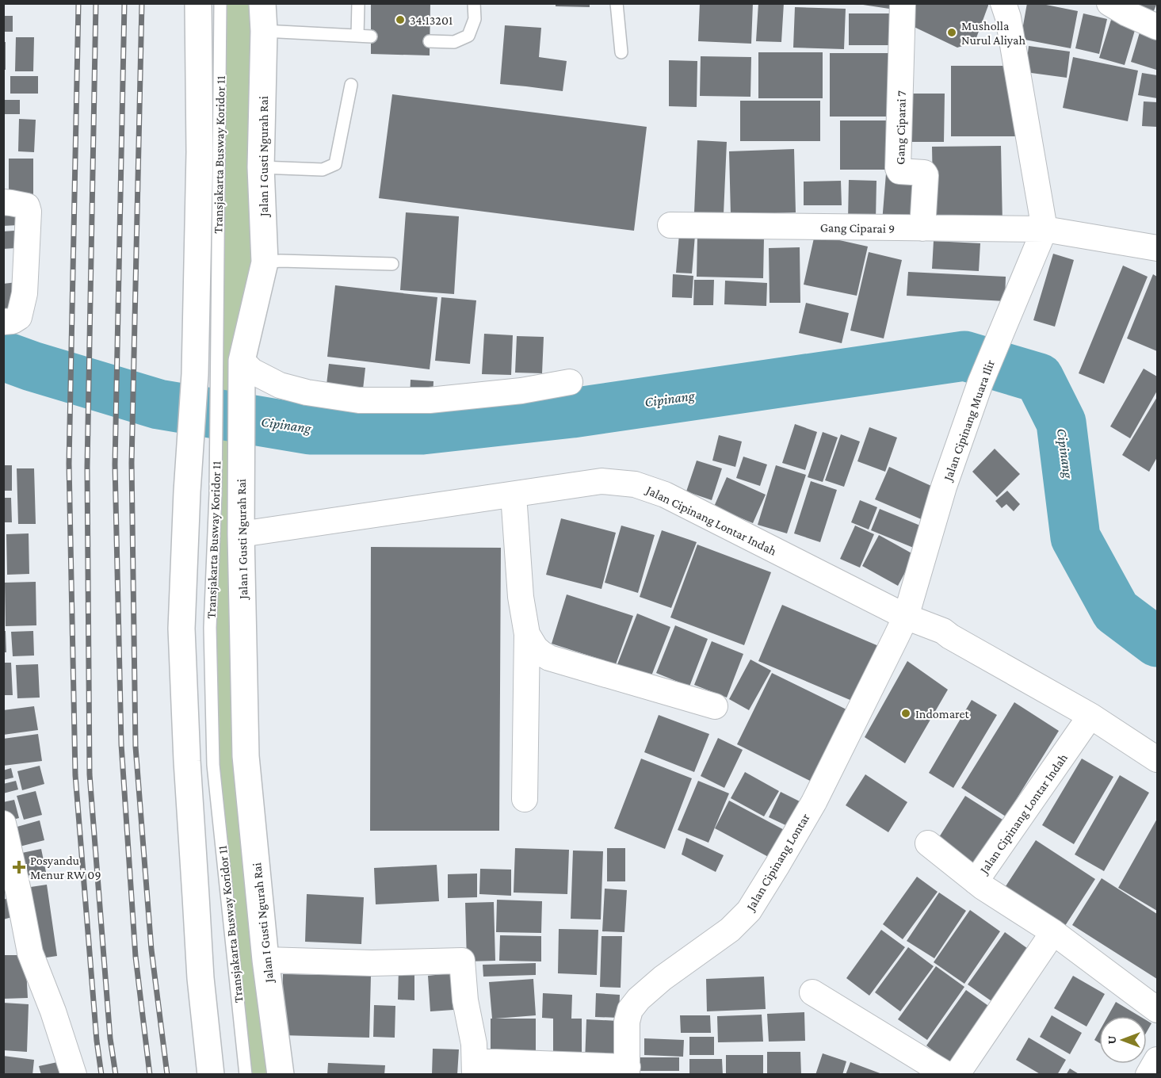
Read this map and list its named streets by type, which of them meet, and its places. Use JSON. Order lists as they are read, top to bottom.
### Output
{
  "streets": {
    "main road": ["Jalan I Gusti Ngurah Rai"],
    "street": [
      "Gang Ciparai 7",
      "Gang Ciparai 9",
      "Jalan Cipinang Muara Ilir",
      "Jalan Cipinang Lontar Indah",
      "Jalan Cipinang Lontar"
    ],
    "lane": ["Transjakarta Busway Koridor 11"]
  },
  "crossings": [
    ["Gang Ciparai 7", "Gang Ciparai 9"],
    ["Jalan I Gusti Ngurah Rai", "Jalan Cipinang Lontar Indah"],
    ["Gang Ciparai 9", "Jalan Cipinang Muara Ilir"],
    ["Jalan Cipinang Muara Ilir", "Jalan Cipinang Lontar Indah"],
    ["Jalan Cipinang Muara Ilir", "Jalan Cipinang Lontar"],
    ["Jalan Cipinang Lontar Indah", "Jalan Cipinang Lontar"]
  ],
  "water": ["Cipinang"],
  "places": {
    "other": ["34.13201", "Musholla Nurul Aliyah", "Indomaret"],
    "health": ["Posyandu Menur RW 09"]
  },
  "north": "left"
}
